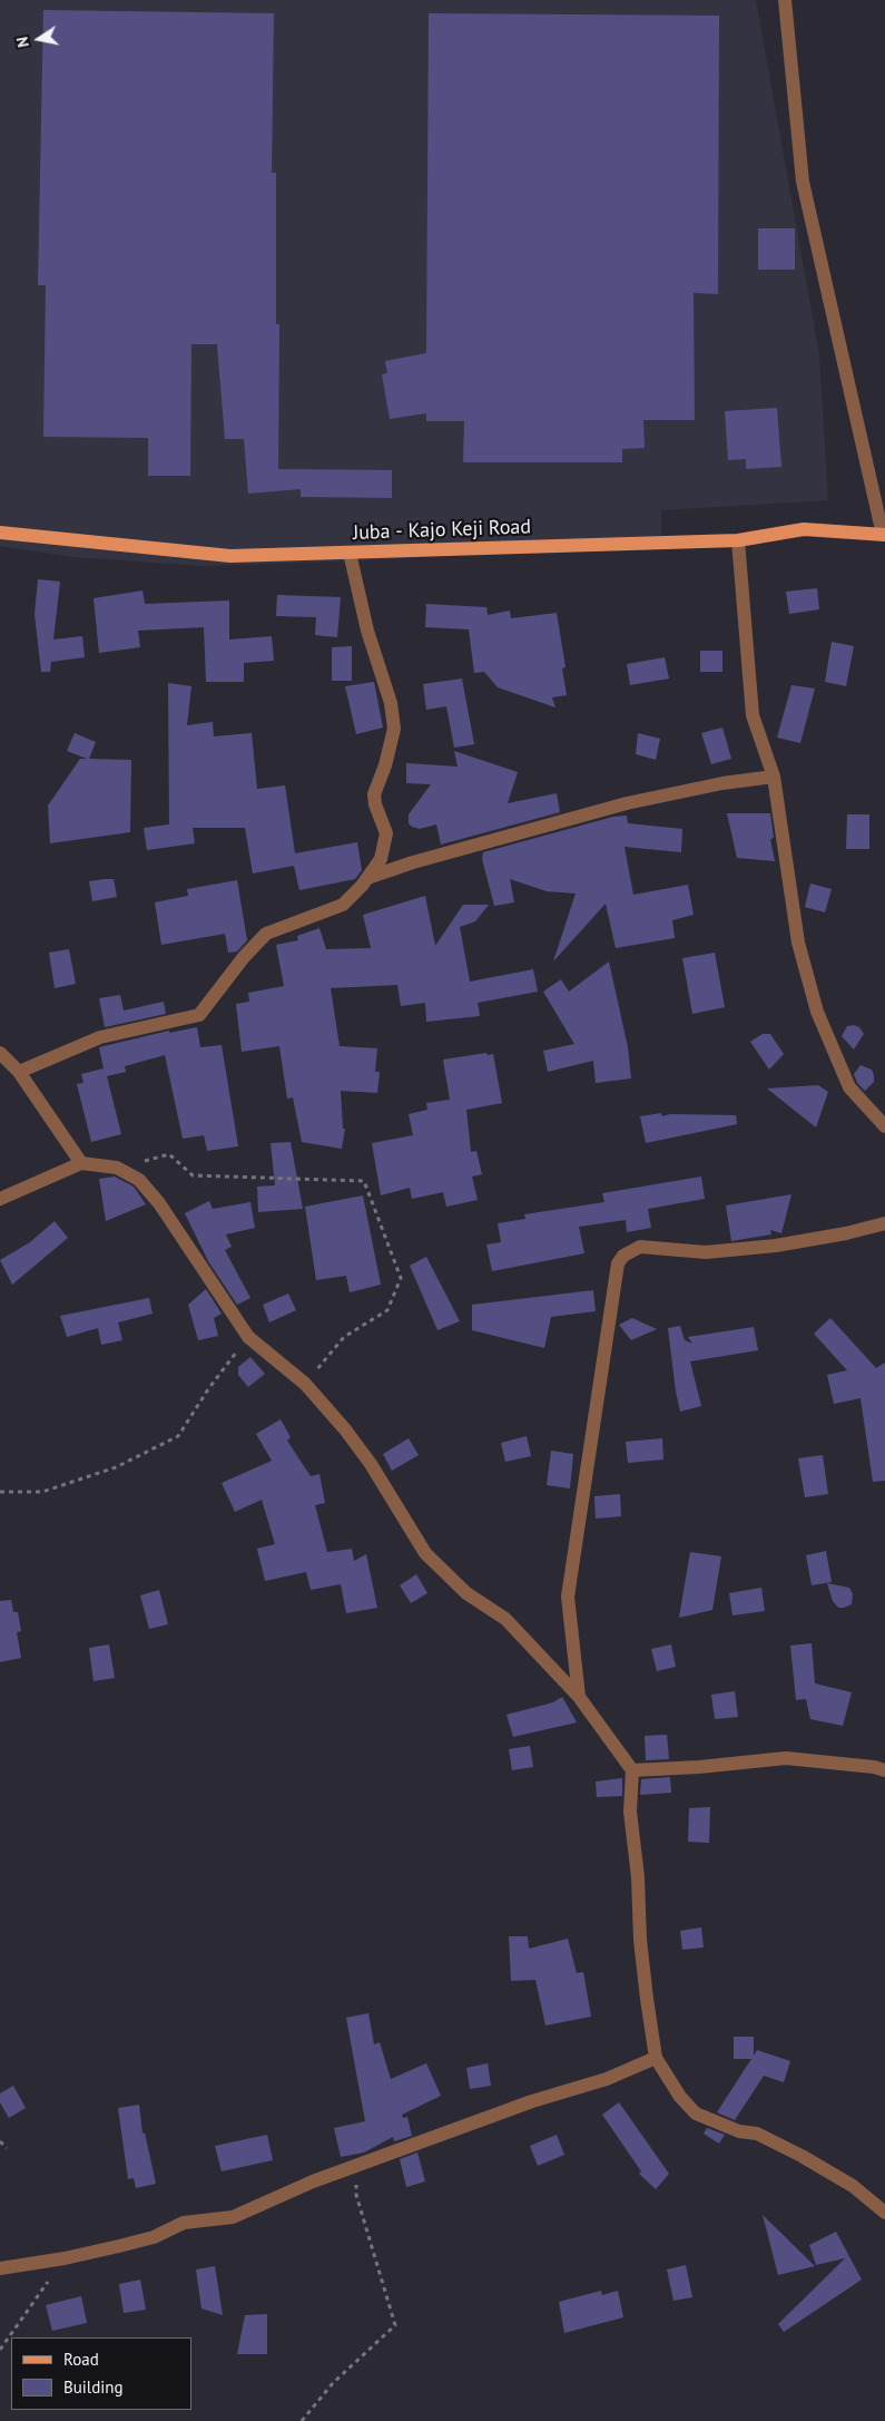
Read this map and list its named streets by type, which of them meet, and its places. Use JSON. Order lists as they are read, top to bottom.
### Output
{
  "streets": {
    "main road": ["Juba - Kajo Keji Road"]
  },
  "legend": ["Road", "Building"],
  "north": "left"
}
